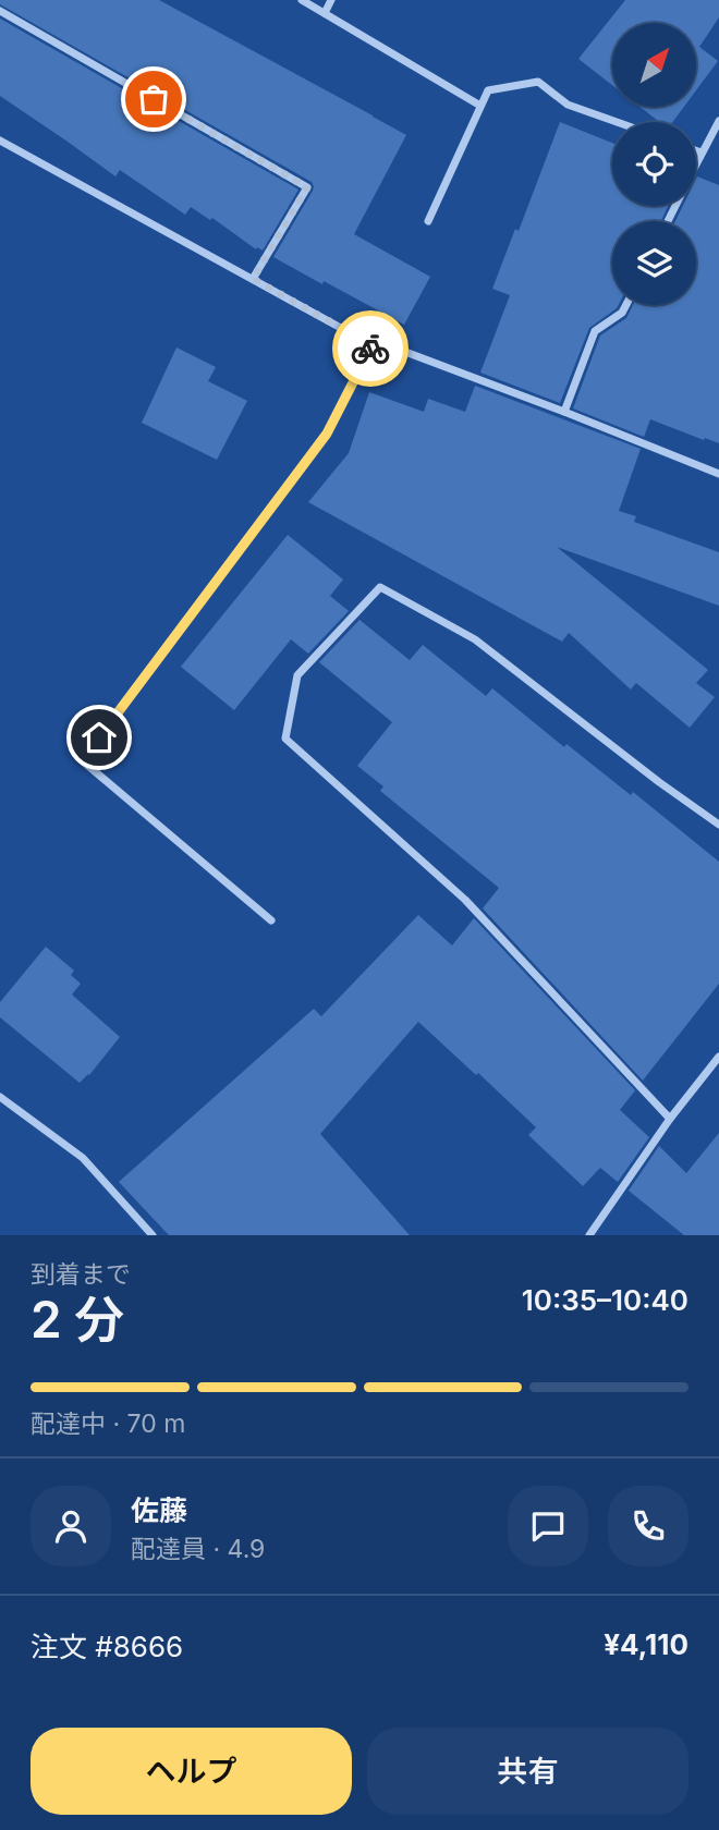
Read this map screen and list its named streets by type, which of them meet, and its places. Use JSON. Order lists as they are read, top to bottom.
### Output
{
  "north": "top right",
  "page": {
    "heading": ["2 分", "到着まで", "10:35–10:40"],
    "panel": [
      "佐藤",
      "配達員 · 4.9",
      "注文 #8666",
      "¥4,110"
    ],
    "bar": "配達中 · 70 m",
    "buttons": ["ヘルプ", "共有"]
  }
}
